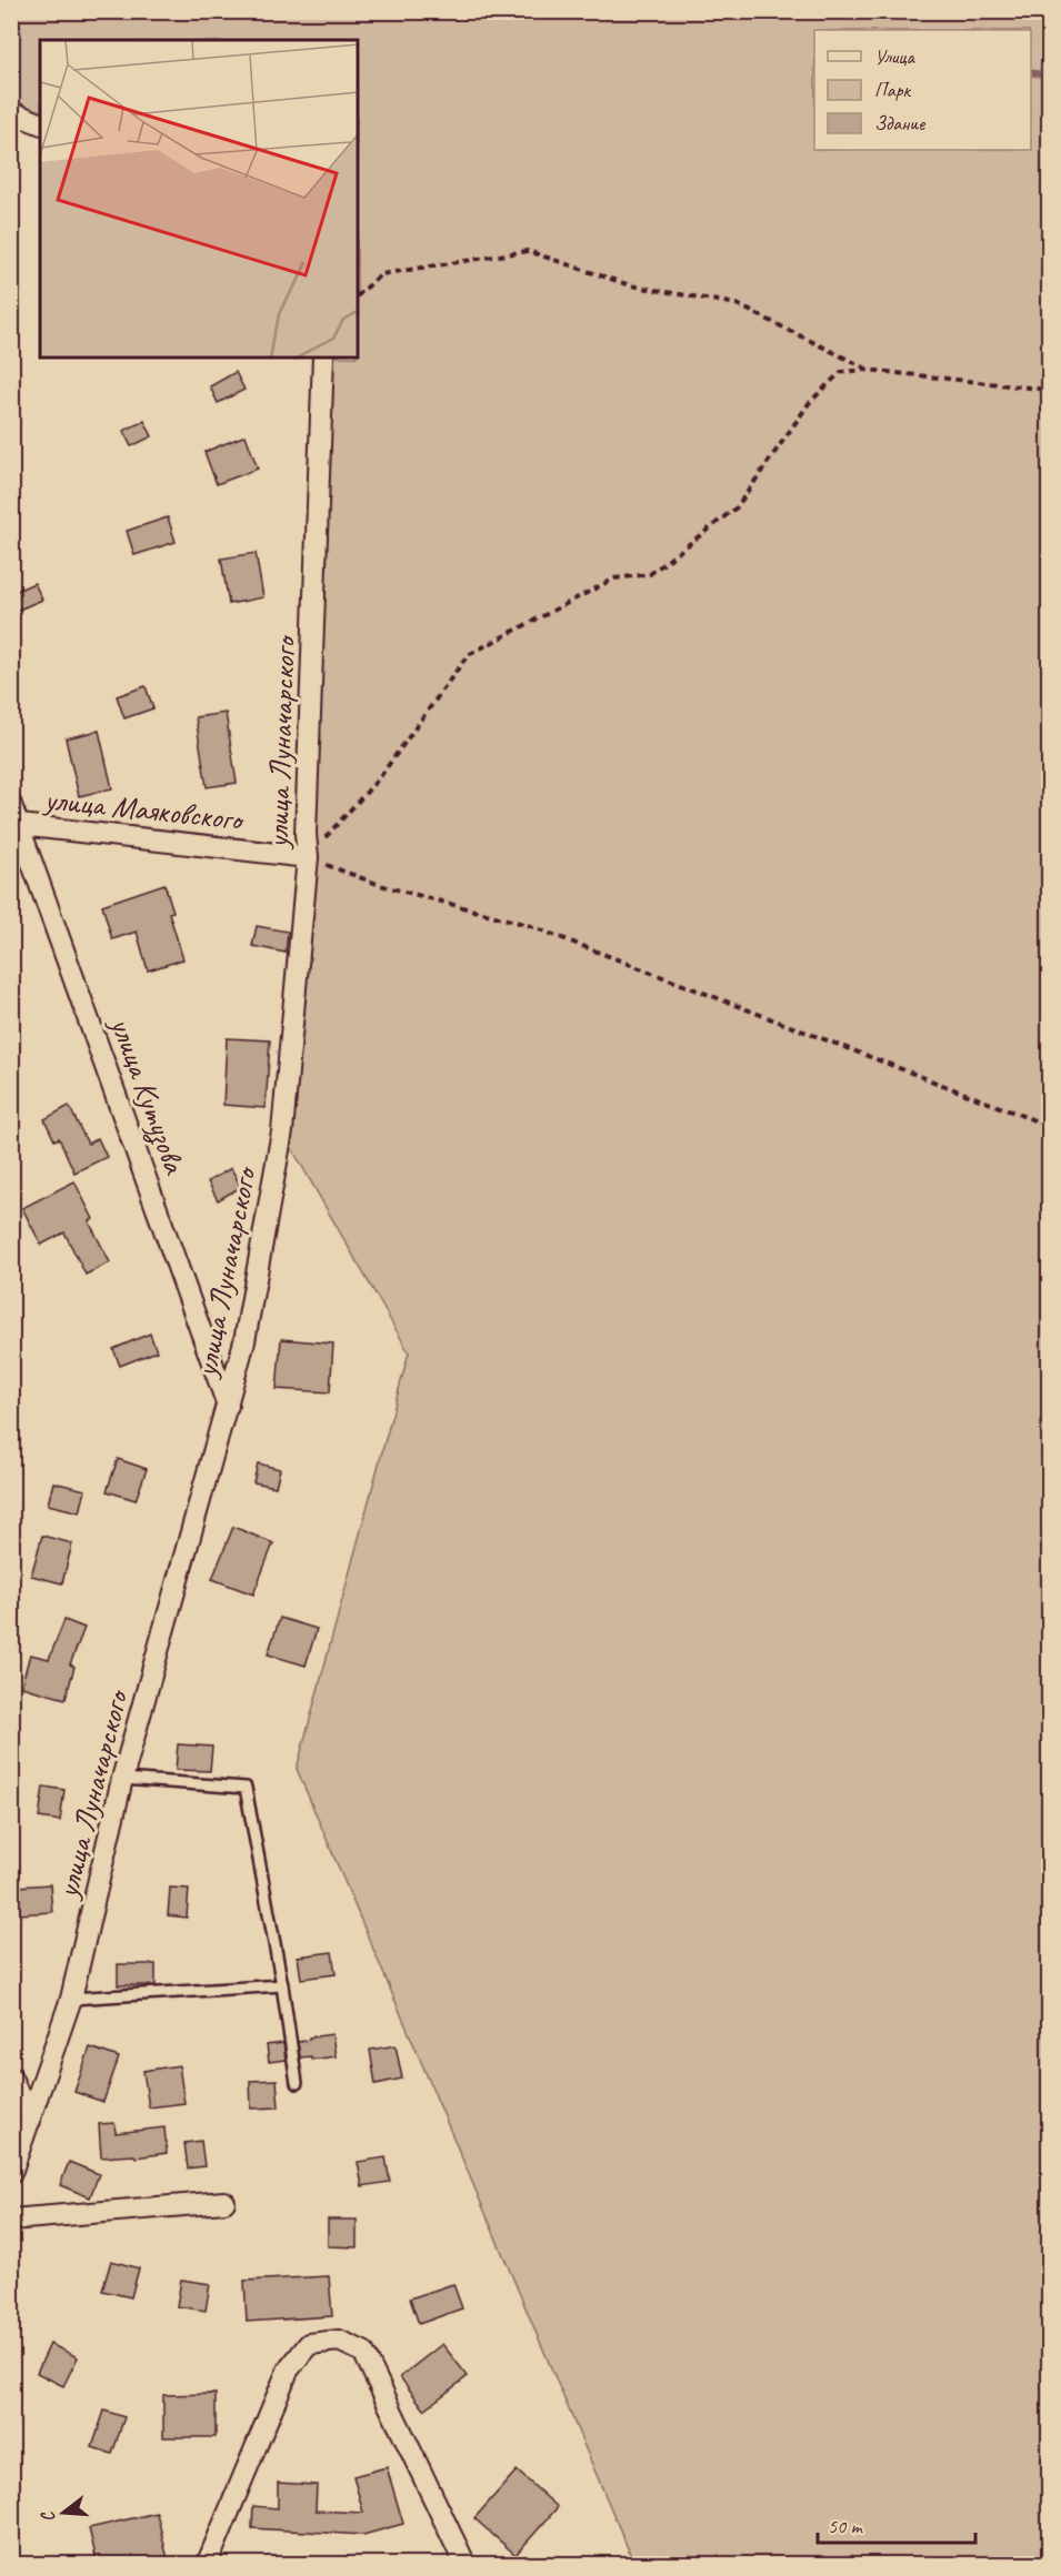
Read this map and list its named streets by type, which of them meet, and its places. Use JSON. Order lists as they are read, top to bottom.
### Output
{
  "streets": {
    "street": ["улица Луначарского", "улица Маяковского", "улица Кутузова"]
  },
  "crossings": [
    ["улица Луначарского", "улица Маяковского"],
    ["улица Луначарского", "улица Кутузова"],
    ["улица Маяковского", "улица Кутузова"]
  ],
  "legend": ["Улица", "Парк", "Здание"],
  "scale_bar": "50 m",
  "north": "left"
}
